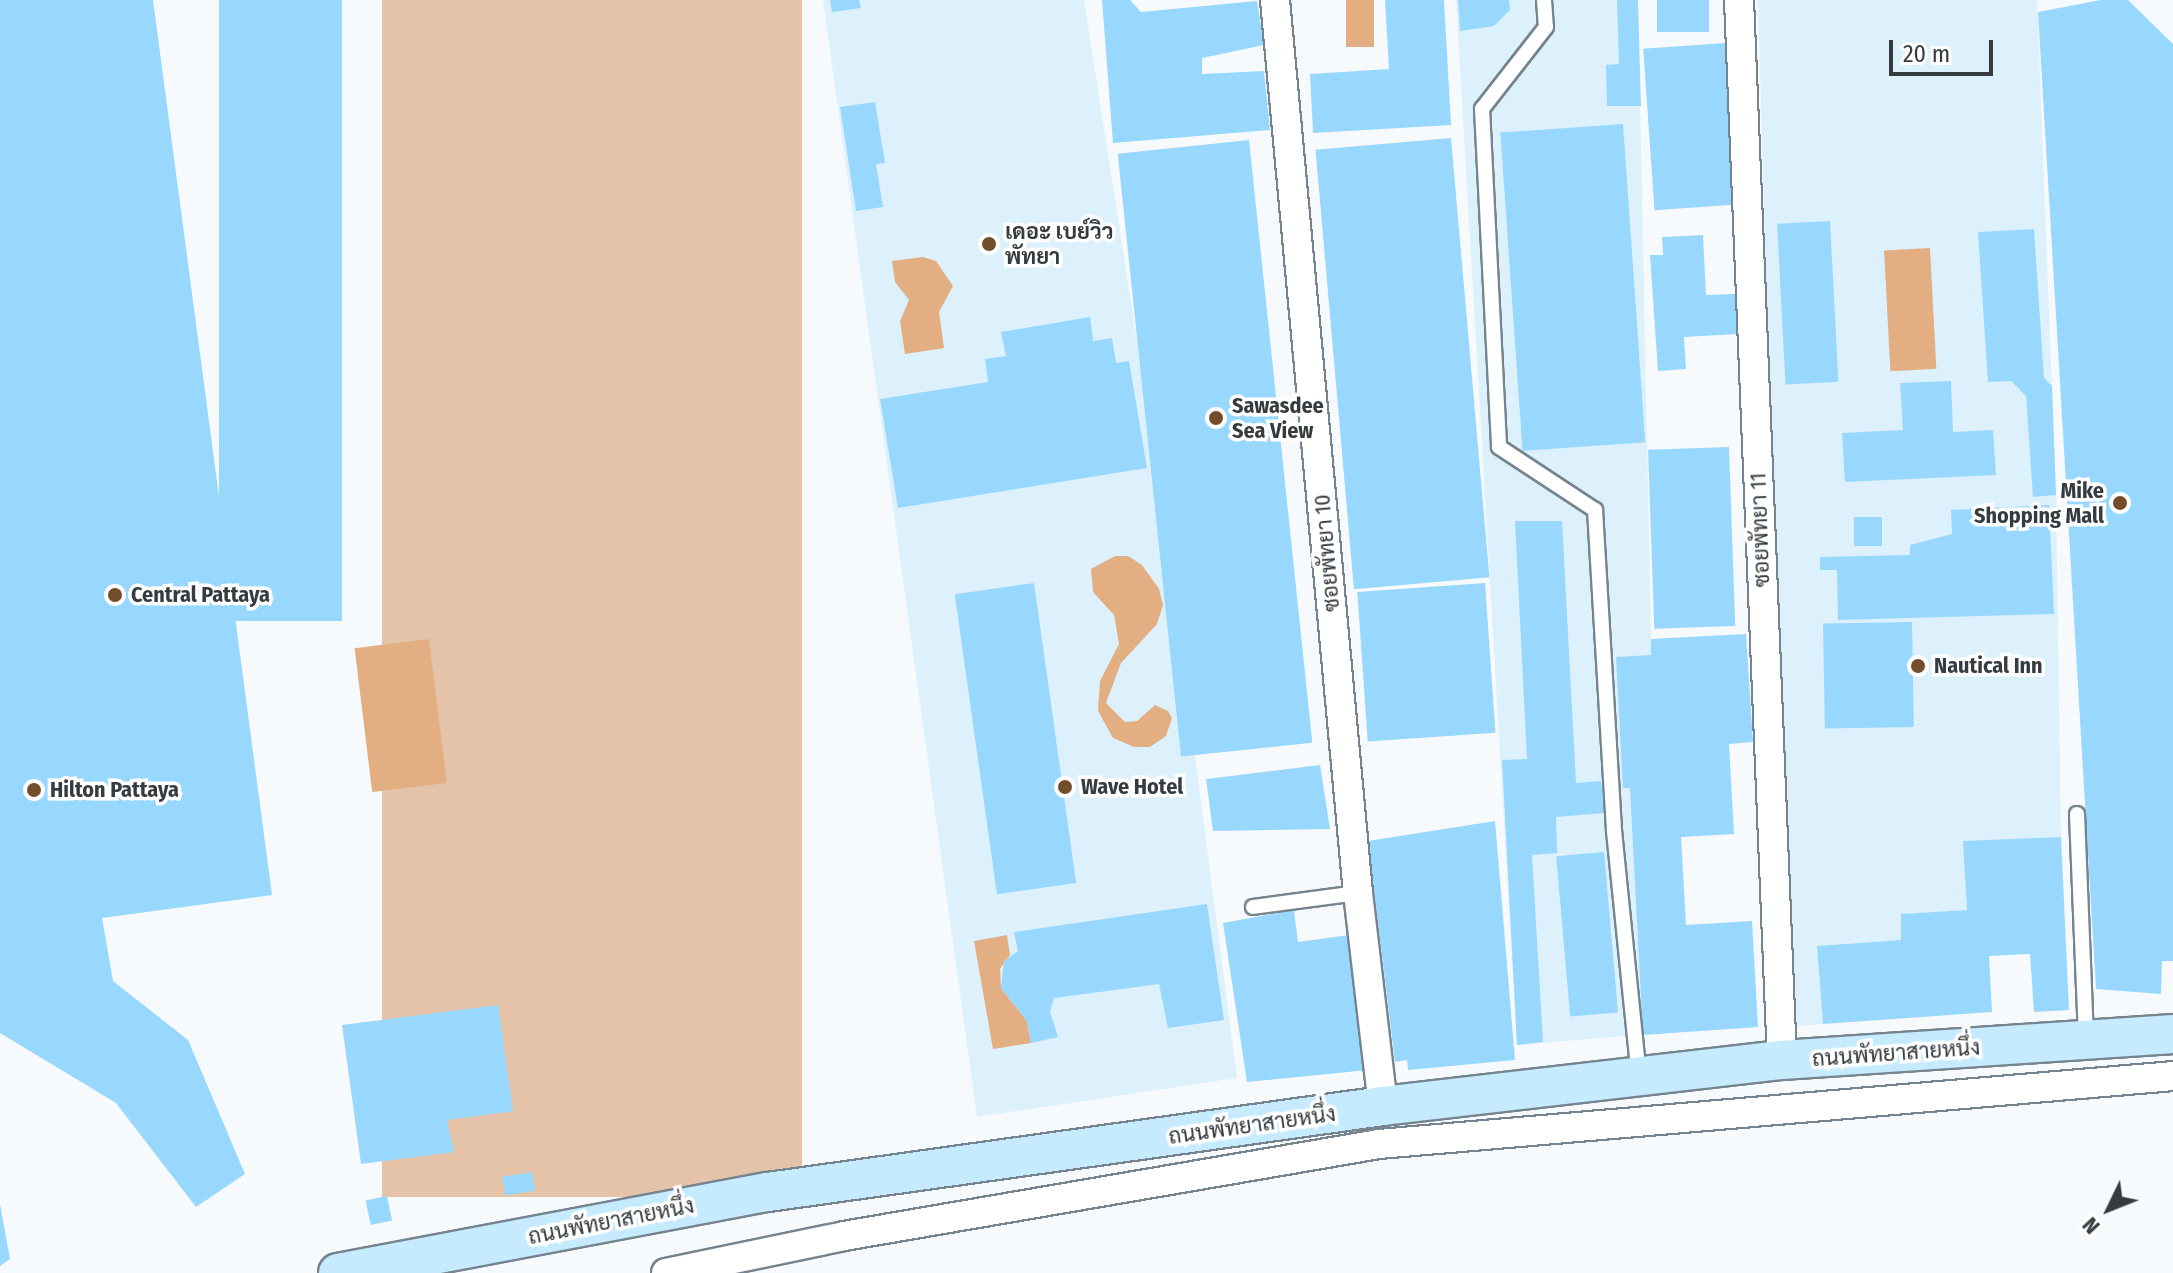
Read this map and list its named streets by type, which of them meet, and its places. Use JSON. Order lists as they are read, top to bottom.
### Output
{
  "streets": {
    "main road": ["ถนนพัทยาสายหนึ่ง"],
    "street": ["ซอยพัทยา 11", "ซอยพัทยา 10"]
  },
  "crossings": [
    ["ซอยพัทยา 11", "ถนนพัทยาสายหนึ่ง"],
    ["ซอยพัทยา 10", "ถนนพัทยาสายหนึ่ง"]
  ],
  "places": [
    "เดอะ เบย์วิว พัทยา",
    "Sawasdee Sea View",
    "Mike Shopping Mall",
    "Central Pattaya",
    "Nautical Inn",
    "Wave Hotel",
    "Hilton Pattaya"
  ],
  "scale_bar": "20 m",
  "north": "bottom left"
}
